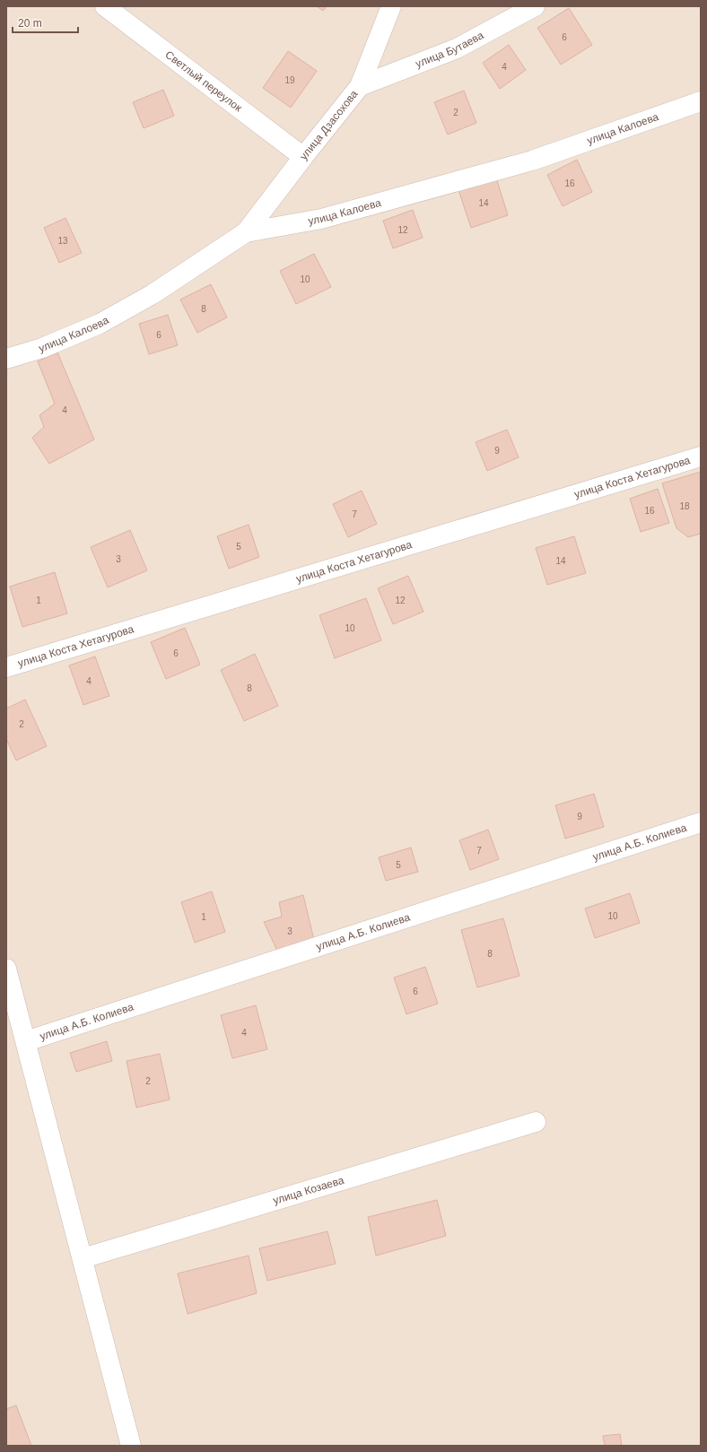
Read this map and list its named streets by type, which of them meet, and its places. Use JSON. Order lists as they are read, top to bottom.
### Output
{
  "streets": {
    "street": [
      "улица Бутаева",
      "Светлый переулок",
      "улица Дзасохова",
      "улица Калоева",
      "улица Коста Хетагурова",
      "улица А.Б. Колиева",
      "улица Козаева"
    ]
  },
  "crossings": [
    ["улица Бутаева", "улица Дзасохова"],
    ["Светлый переулок", "улица Дзасохова"],
    ["улица Дзасохова", "улица Калоева"]
  ],
  "house_numbers": [
    "6",
    "4",
    "19",
    "2",
    "16",
    "14",
    "12",
    "13",
    "10",
    "8",
    "6",
    "4",
    "9",
    "18",
    "16",
    "7",
    "5",
    "3",
    "14",
    "1",
    "12",
    "10",
    "6",
    "4",
    "8",
    "2",
    "9",
    "7",
    "5",
    "10",
    "1",
    "3",
    "8",
    "6",
    "4",
    "2"
  ],
  "scale_bar": "20 m"
}
